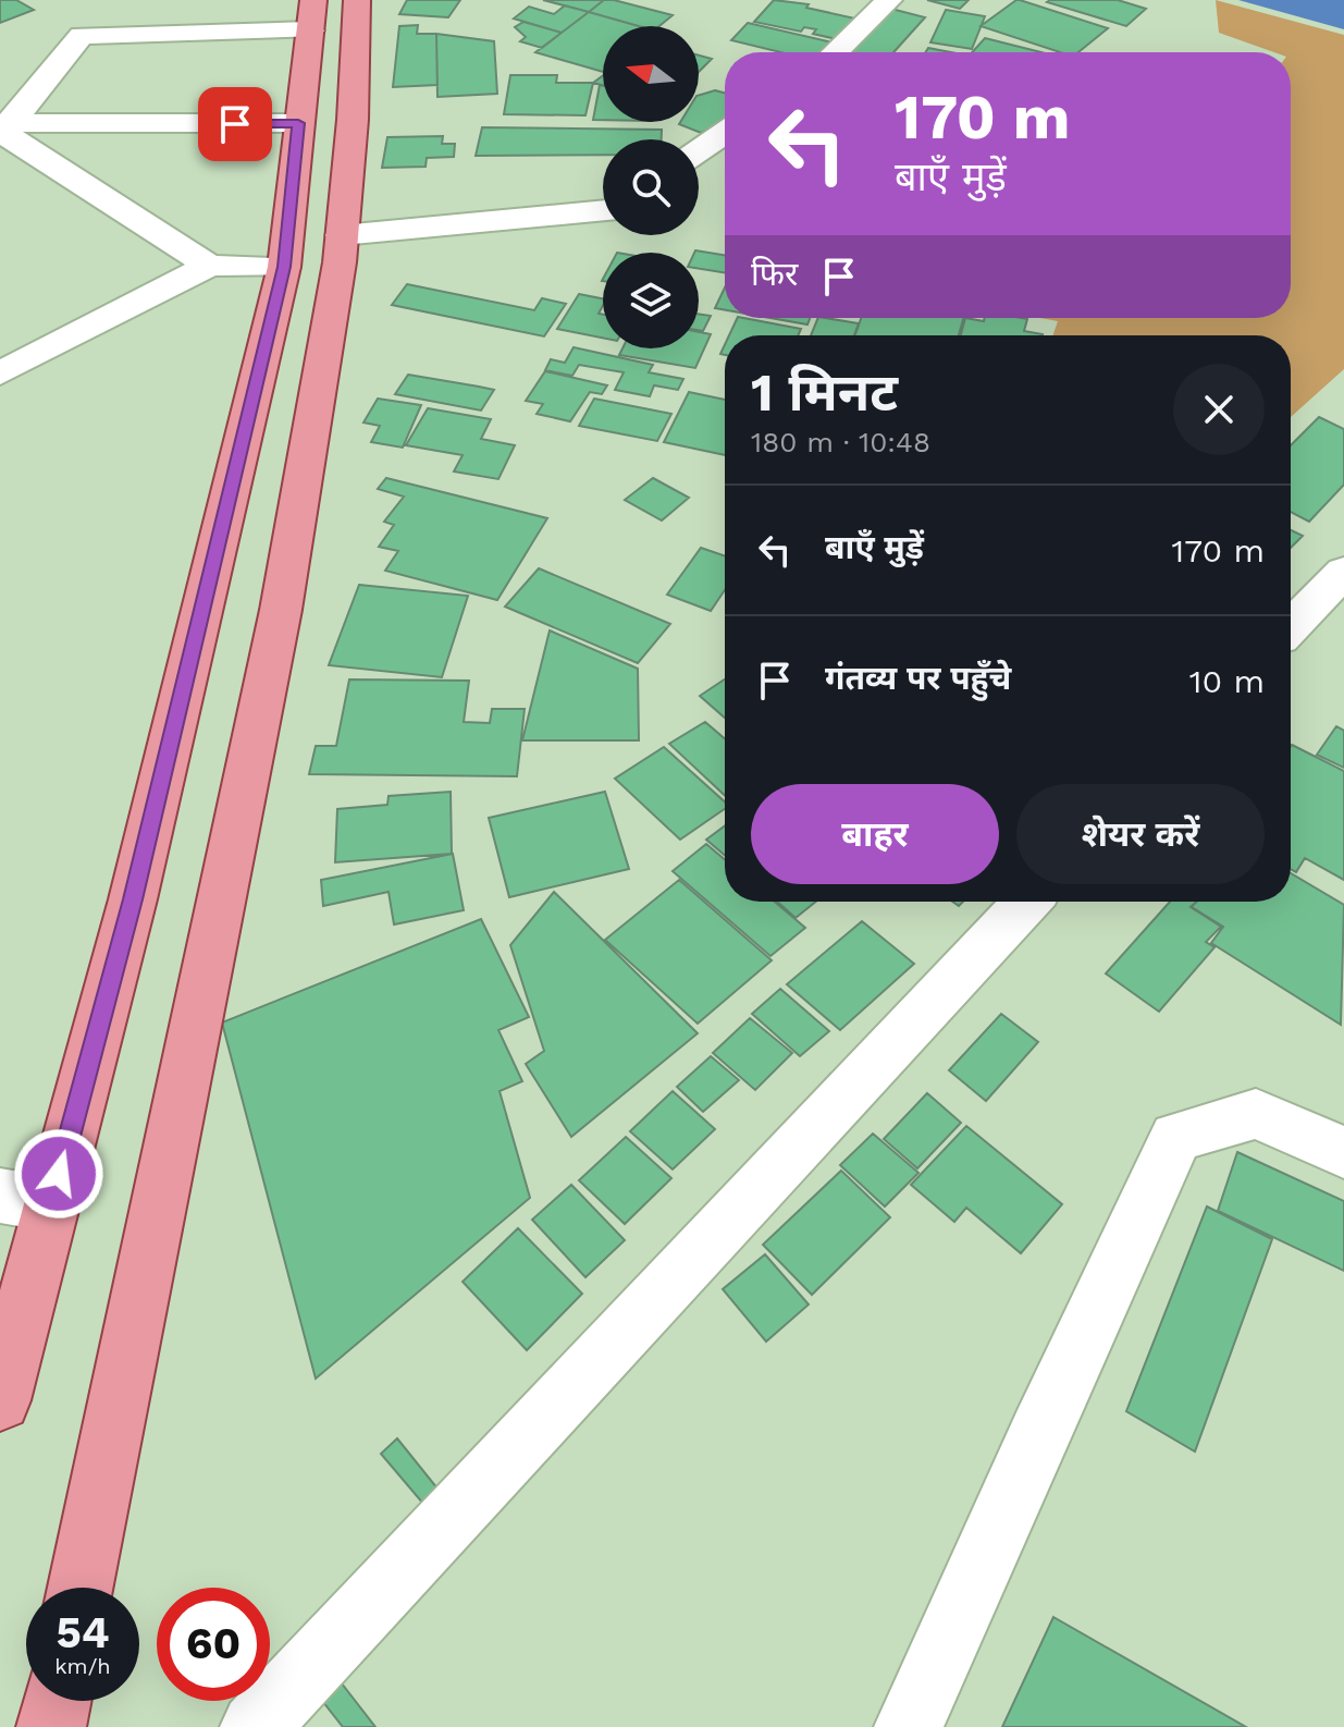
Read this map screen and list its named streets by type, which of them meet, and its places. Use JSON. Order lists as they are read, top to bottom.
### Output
{
  "north": "left",
  "page": {
    "turn": ["170 m", "बाएँ मुड़ें"],
    "then": "फिर",
    "heading": ["1 मिनट", "180 m · 10:48"],
    "list": [
      {
        "name": "बाएँ मुड़ें",
        "value": "170 m"
      },
      {
        "name": "गंतव्य पर पहुँचे",
        "value": "10 m"
      }
    ],
    "buttons": ["बाहर", "शेयर करें"],
    "speed": "54 km/h",
    "limit": "60"
  }
}
